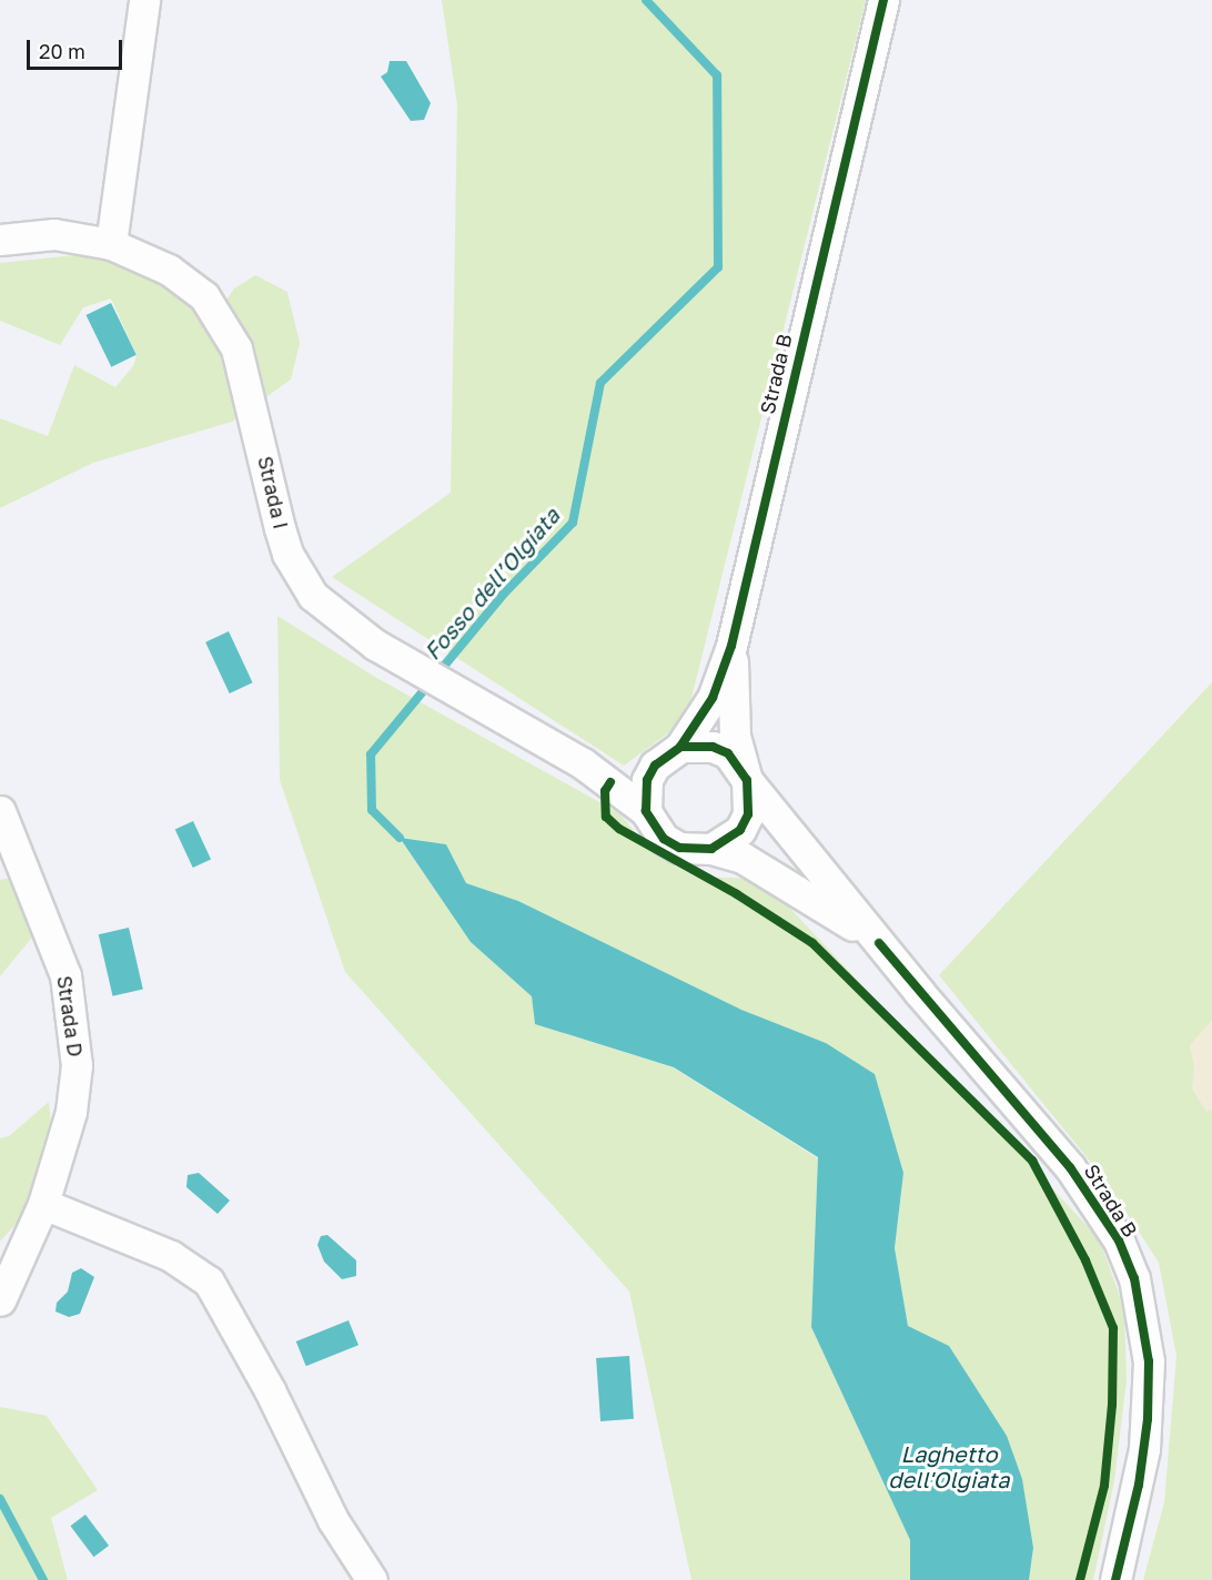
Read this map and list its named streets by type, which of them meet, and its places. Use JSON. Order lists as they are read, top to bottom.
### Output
{
  "streets": {
    "street": ["Strada B", "Strada I", "Strada D"]
  },
  "crossings": [
    ["Strada B", "Strada I"]
  ],
  "water": ["Fosso dell’Olgiata", "Laghetto dell'Olgiata"],
  "scale_bar": "20 m"
}
